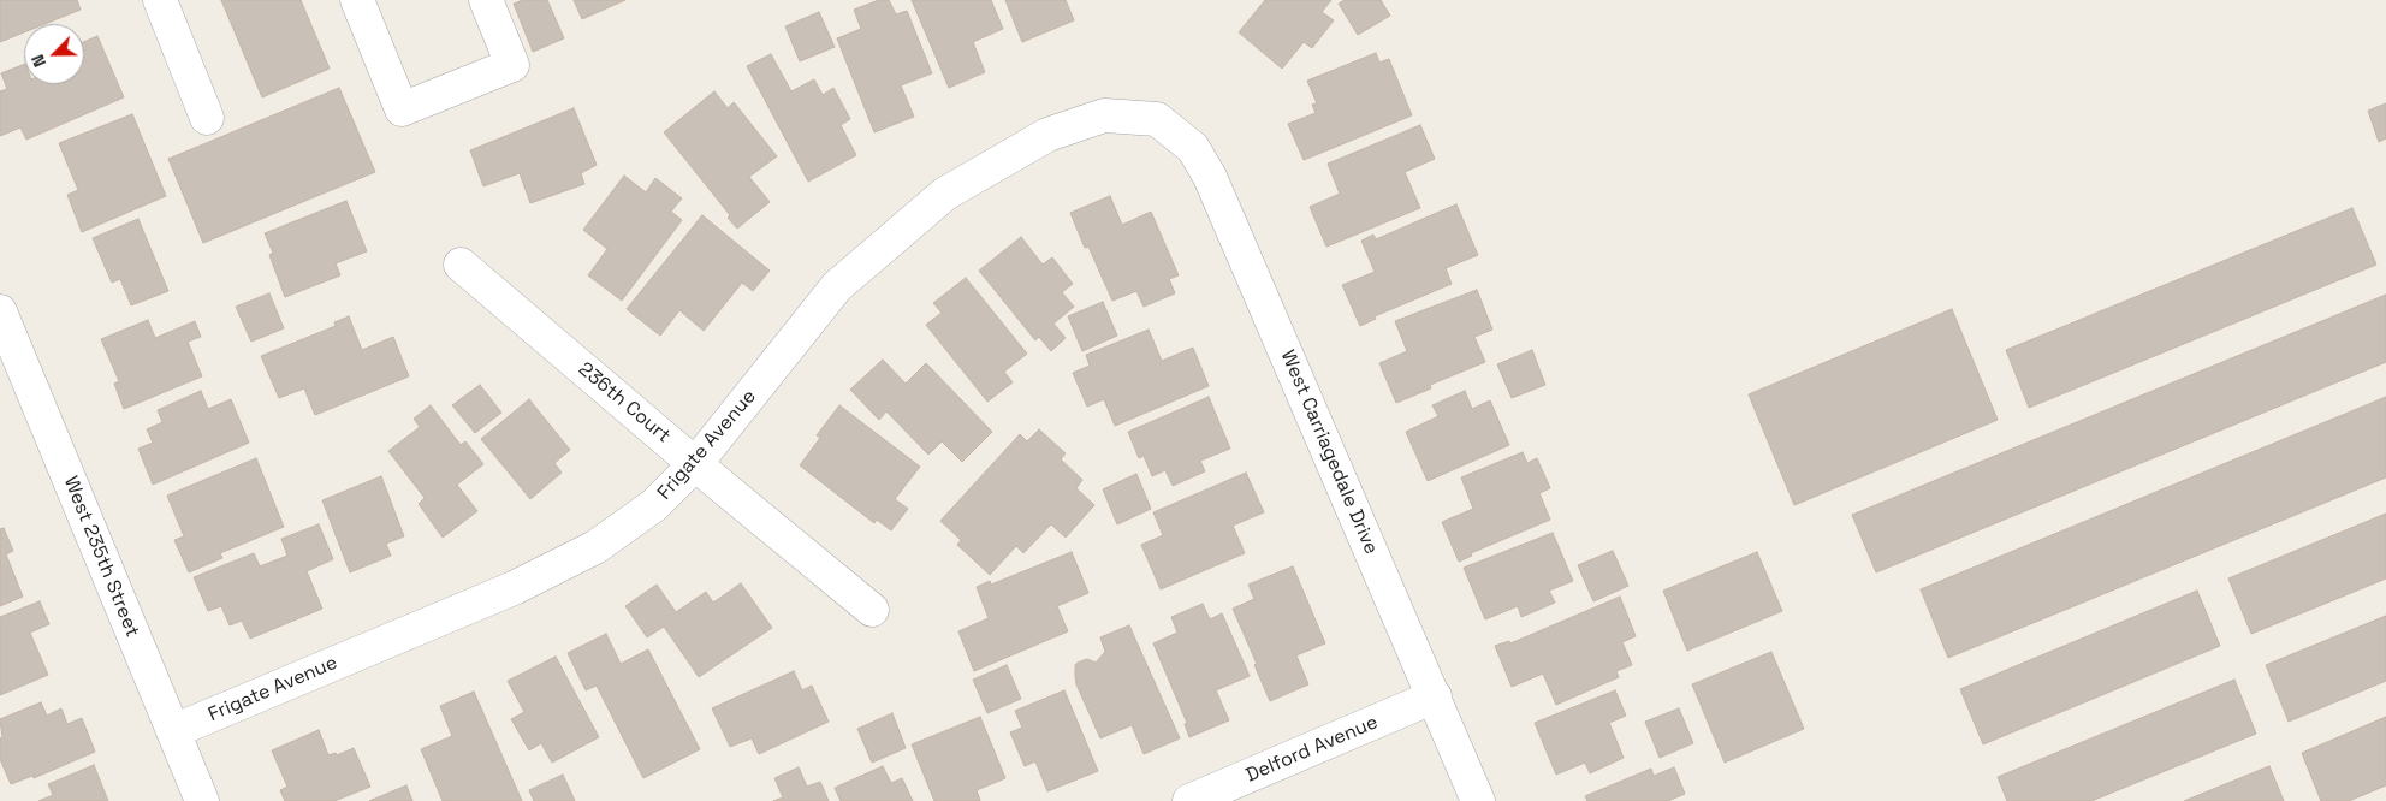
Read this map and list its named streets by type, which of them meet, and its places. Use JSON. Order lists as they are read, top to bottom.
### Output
{
  "streets": {
    "street": [
      "236th Court",
      "Frigate Avenue",
      "West Carriagedale Drive",
      "West 235th Street",
      "Delford Avenue"
    ]
  },
  "crossings": [
    ["236th Court", "Frigate Avenue"],
    ["Frigate Avenue", "West Carriagedale Drive"],
    ["Frigate Avenue", "West 235th Street"],
    ["West Carriagedale Drive", "Delford Avenue"]
  ],
  "north": "bottom left"
}
